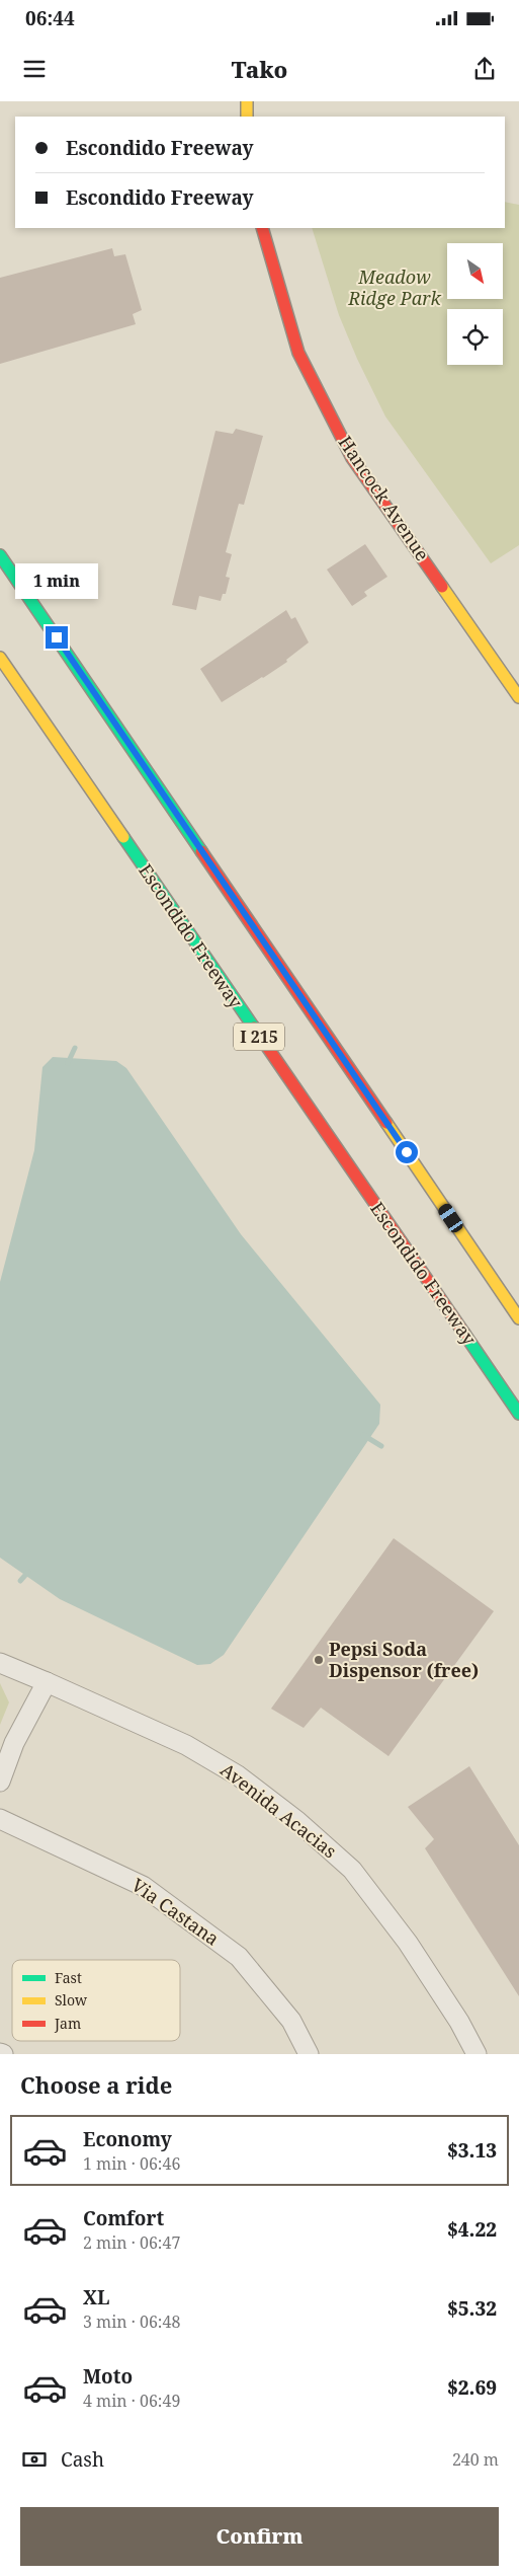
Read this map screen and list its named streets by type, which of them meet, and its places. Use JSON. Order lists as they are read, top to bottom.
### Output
{
  "streets": {
    "main road": ["Hancock Avenue", "Escondido Freeway", "I 215"],
    "street": ["Avenida Acacias", "Via Castana"]
  },
  "parks": ["Meadow Ridge Park"],
  "places": ["Pepsi Soda Dispensor (free)"],
  "legend": ["Fast", "Slow", "Jam"],
  "north": "bottom right",
  "page": {
    "status": "06:44",
    "header": "Tako",
    "banner": ["Escondido Freeway", "Escondido Freeway"],
    "bubble": "1 min",
    "heading": "Choose a ride",
    "list": [
      {
        "name": "Economy",
        "note": "1 min · 06:46",
        "value": "$3.13"
      },
      {
        "name": "Comfort",
        "note": "2 min · 06:47",
        "value": "$4.22"
      },
      {
        "name": "XL",
        "note": "3 min · 06:48",
        "value": "$5.32"
      },
      {
        "name": "Moto",
        "note": "4 min · 06:49",
        "value": "$2.69"
      }
    ],
    "pay": ["Cash", "240 m"],
    "buttons": "Confirm"
  }
}
